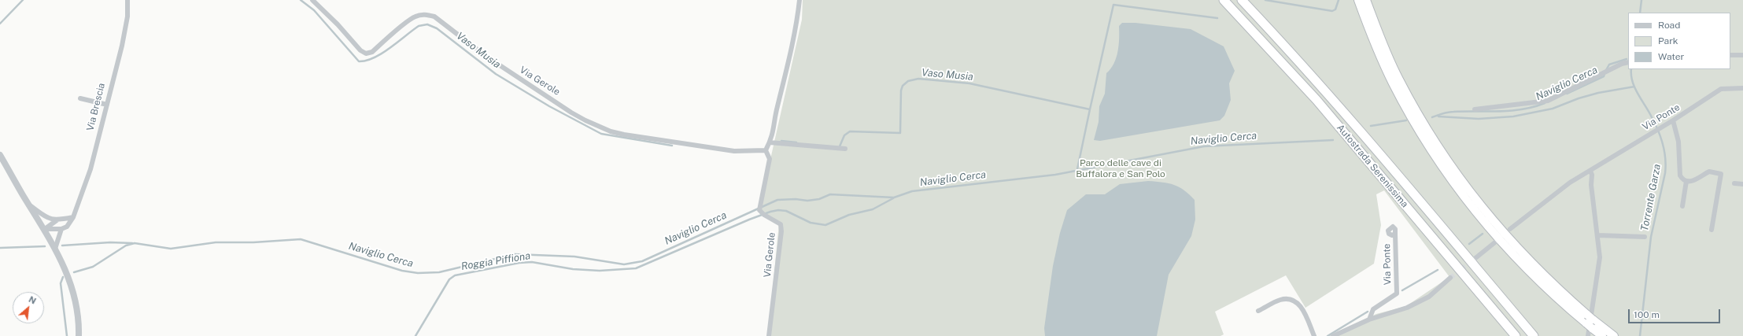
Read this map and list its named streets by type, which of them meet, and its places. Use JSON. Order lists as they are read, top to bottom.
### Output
{
  "streets": {
    "highway": ["Autostrada Serenissima"],
    "street": ["Via Gerole", "Via Brescia", "Via Ponte"]
  },
  "water": [
    "Vaso Musia",
    "Naviglio Cerca",
    "Torrente Garza",
    "Roggia Piffiona"
  ],
  "parks": ["Parco delle cave di Buffalora e San Polo"],
  "legend": ["Road", "Park", "Water"],
  "scale_bar": "100 m",
  "north": "top right"
}
